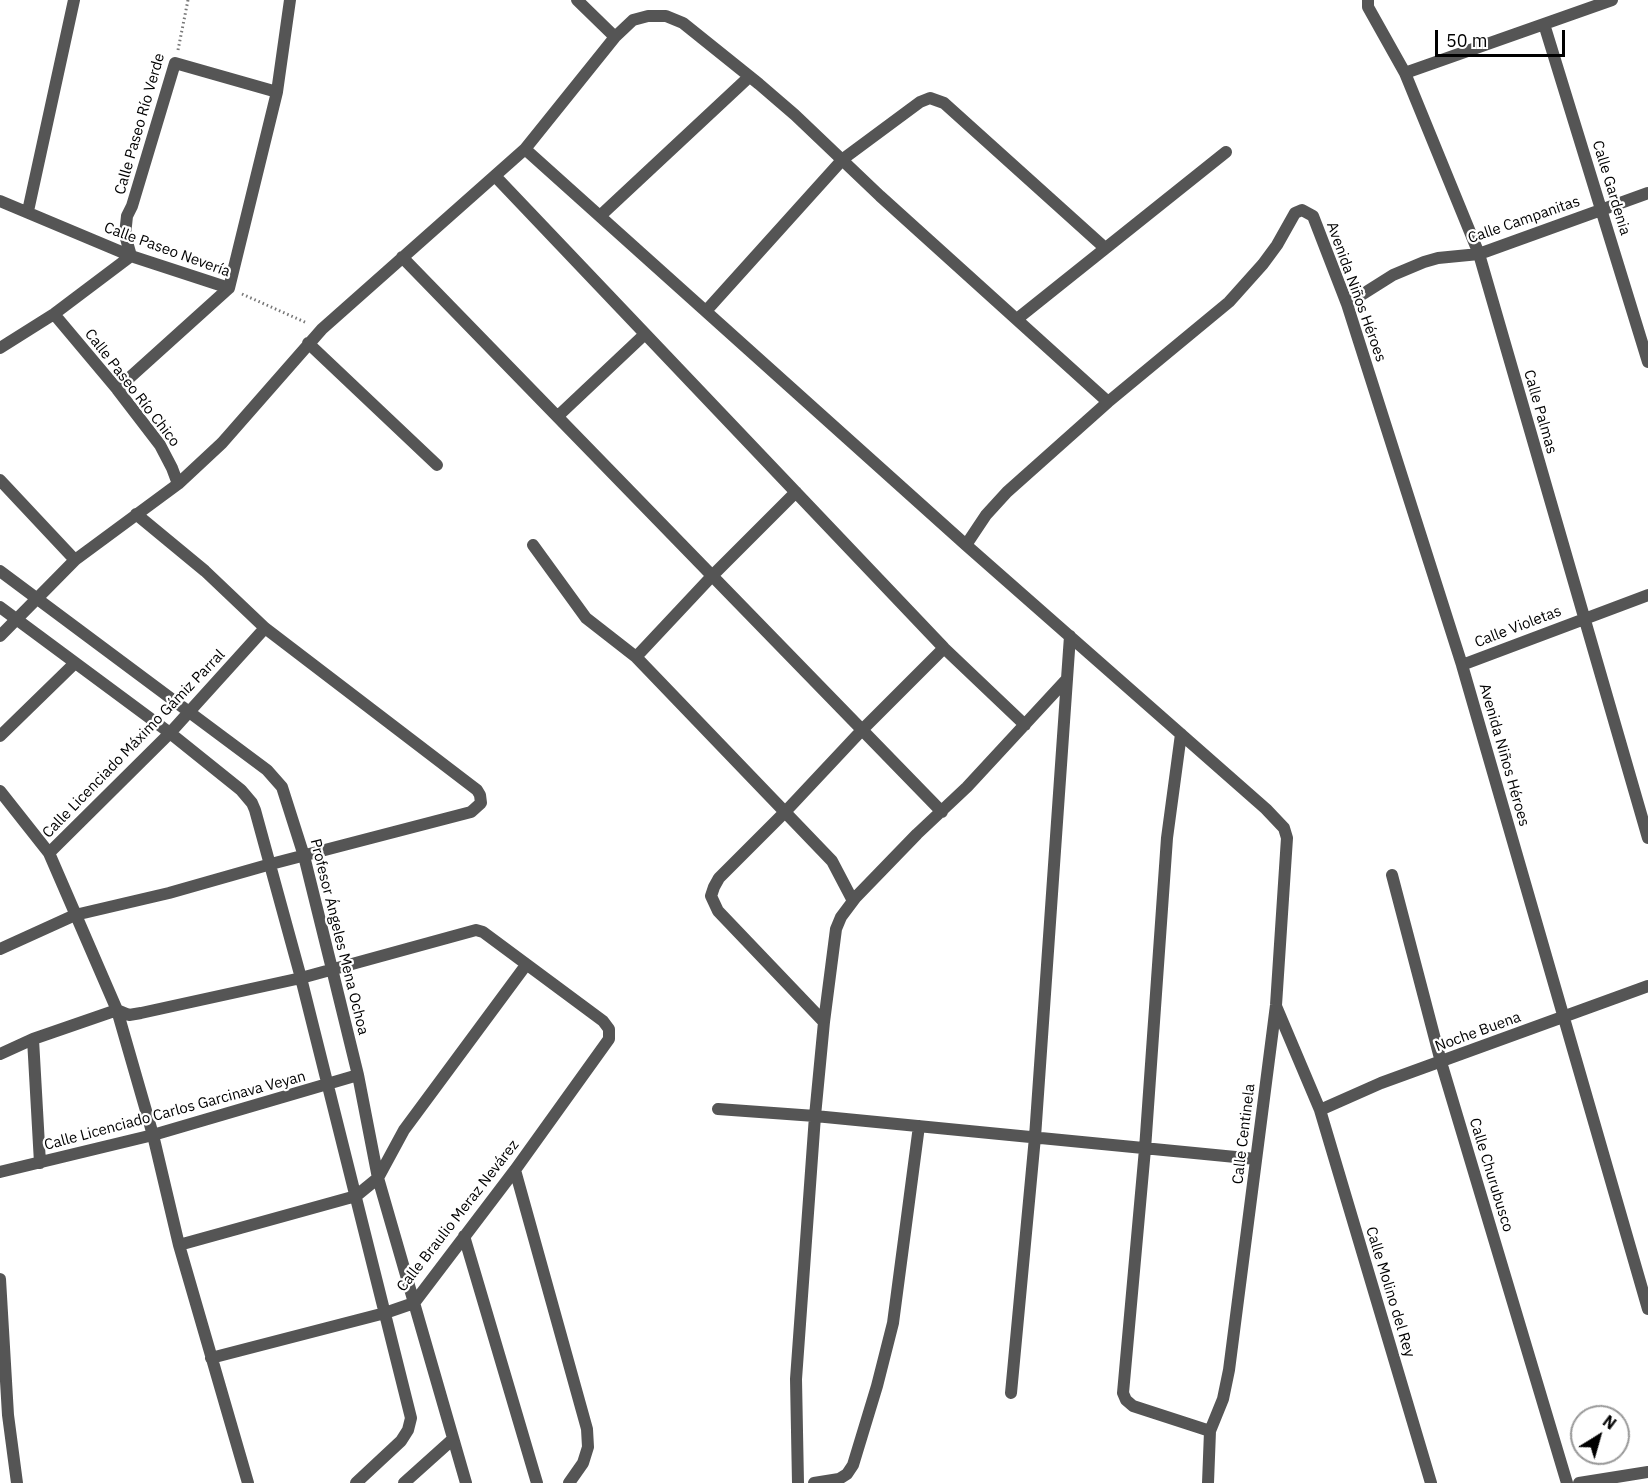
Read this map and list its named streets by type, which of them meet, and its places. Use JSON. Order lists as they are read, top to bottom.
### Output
{
  "streets": {
    "street": [
      "Calle Paseo Río Verde",
      "Calle Gardenia",
      "Calle Campanitas",
      "Calle Paseo Nevería",
      "Avenida Niños Héroes",
      "Calle Paseo Río Chico",
      "Calle Palmas",
      "Calle Violetas",
      "Calle Licenciado Máximo Gámiz Parral",
      "Profesor Ángeles Mena Ochoa",
      "Noche Buena",
      "Calle Licenciado Carlos Garcinava Veyan",
      "Calle Centinela",
      "Calle Churubusco",
      "Calle Braulio Meraz Nevárez",
      "Calle Molino del Rey"
    ]
  },
  "crossings": [
    ["Calle Paseo Río Verde", "Calle Paseo Nevería"],
    ["Calle Gardenia", "Calle Campanitas"],
    ["Calle Campanitas", "Avenida Niños Héroes"],
    ["Calle Campanitas", "Calle Palmas"],
    ["Avenida Niños Héroes", "Calle Violetas"],
    ["Avenida Niños Héroes", "Noche Buena"],
    ["Calle Palmas", "Calle Violetas"],
    ["Calle Licenciado Máximo Gámiz Parral", "Profesor Ángeles Mena Ochoa"],
    ["Profesor Ángeles Mena Ochoa", "Calle Licenciado Carlos Garcinava Veyan"],
    ["Profesor Ángeles Mena Ochoa", "Calle Braulio Meraz Nevárez"],
    ["Noche Buena", "Calle Churubusco"],
    ["Noche Buena", "Calle Molino del Rey"],
    ["Calle Centinela", "Calle Molino del Rey"]
  ],
  "scale_bar": "50 m",
  "north": "top right"
}
